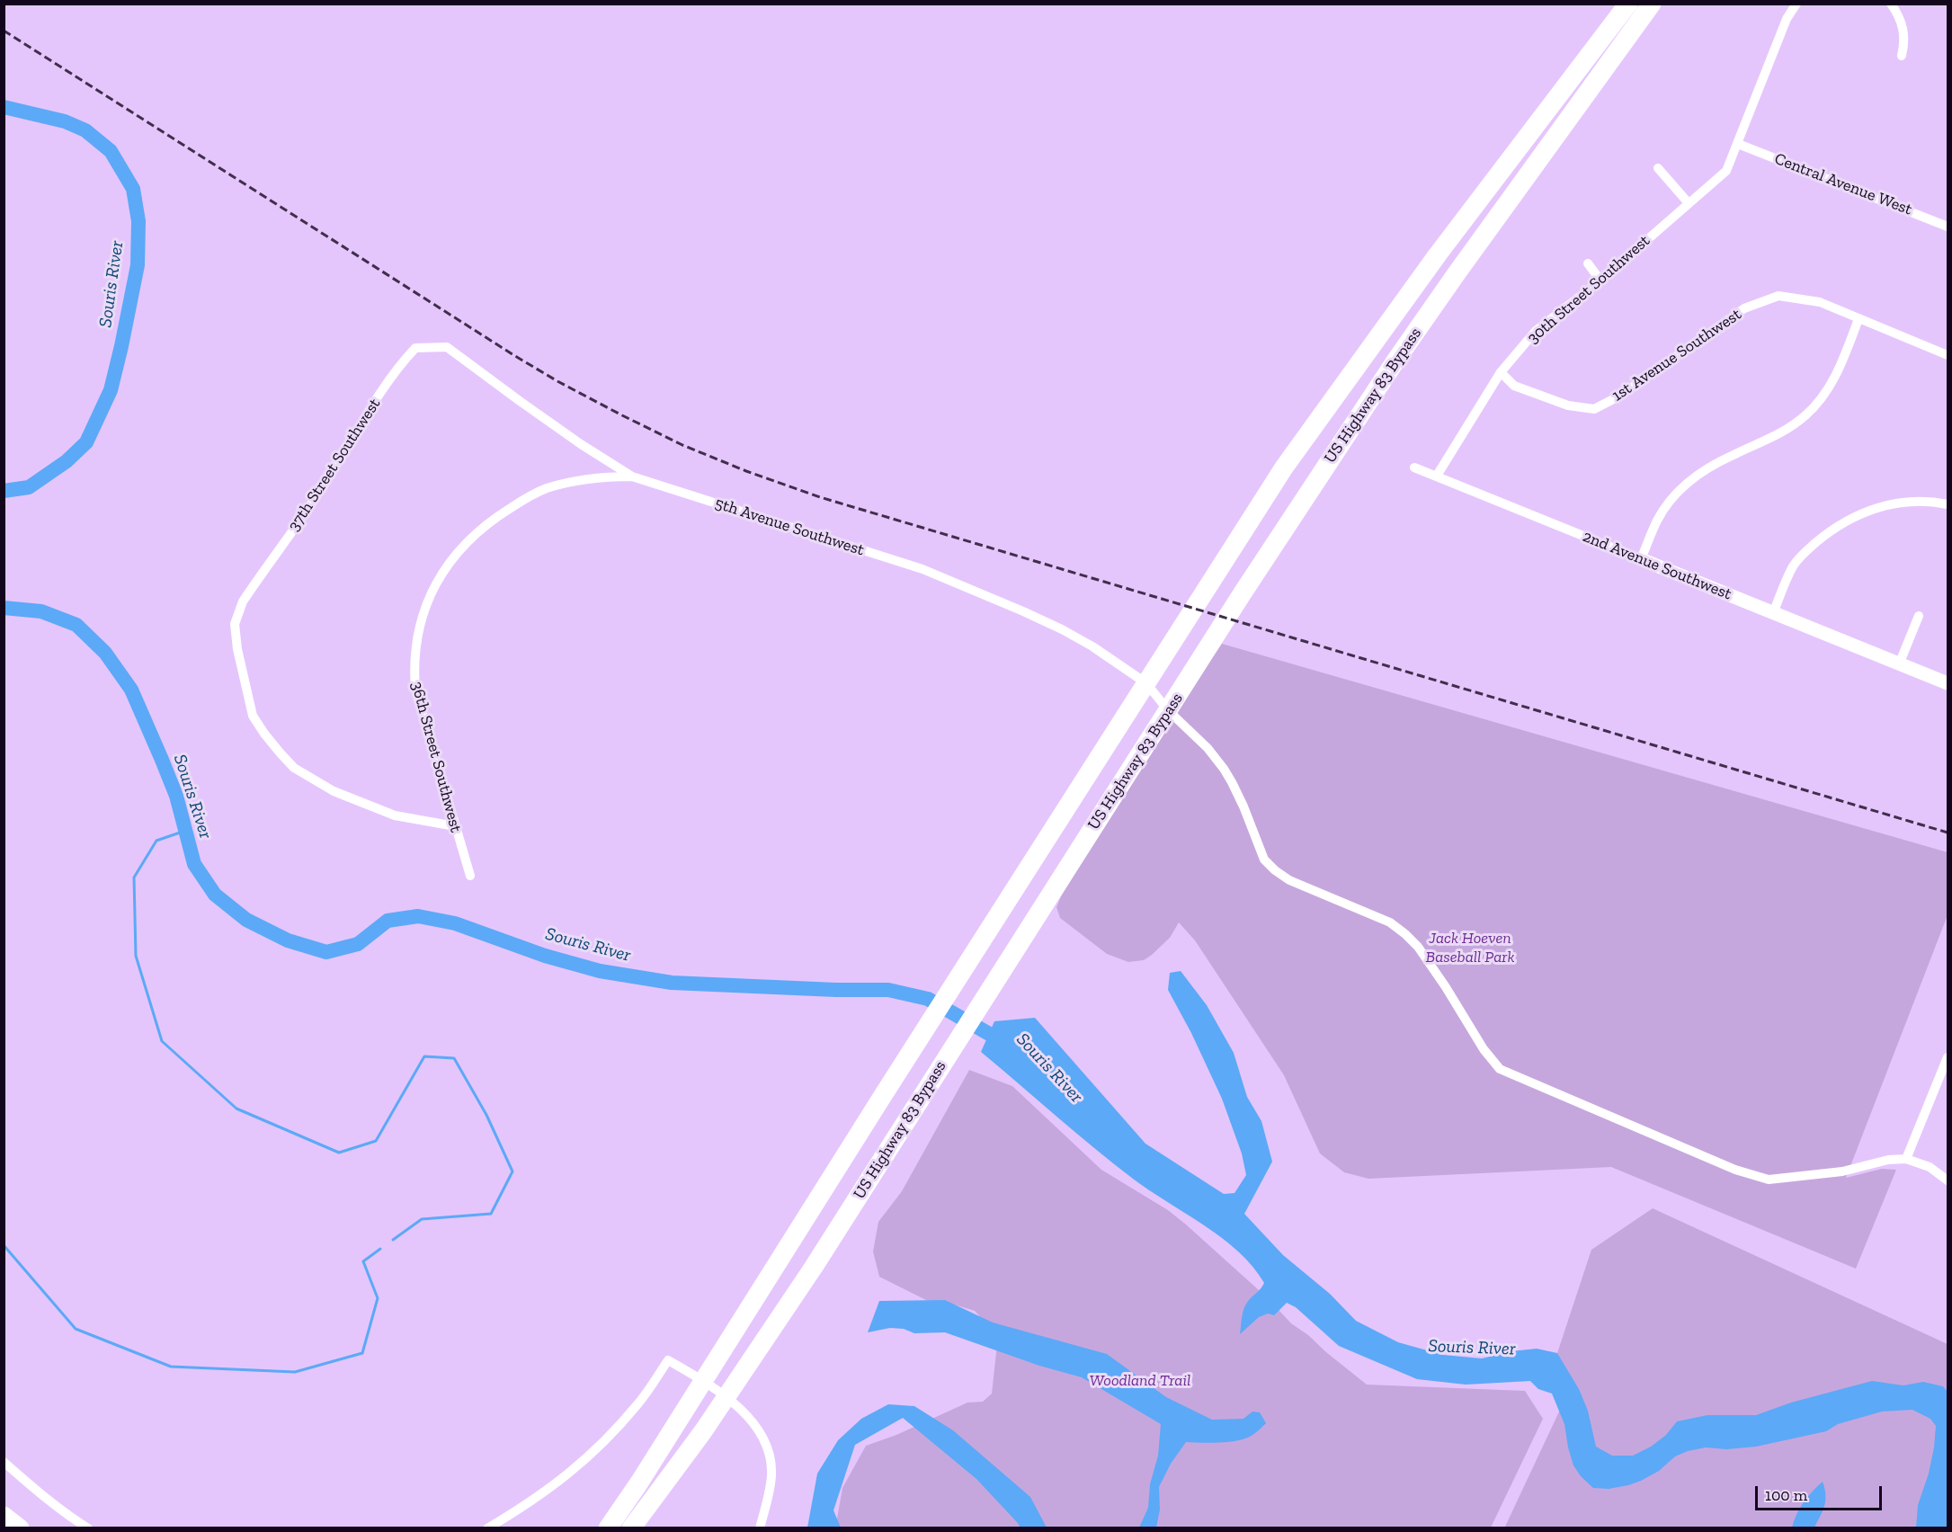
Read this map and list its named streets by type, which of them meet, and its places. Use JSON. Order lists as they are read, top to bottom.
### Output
{
  "streets": {
    "highway": ["US Highway 83 Bypass"],
    "street": [
      "Central Avenue West",
      "30th Street Southwest",
      "1st Avenue Southwest",
      "37th Street Southwest",
      "5th Avenue Southwest",
      "2nd Avenue Southwest",
      "36th Street Southwest"
    ]
  },
  "crossings": [
    ["Central Avenue West", "30th Street Southwest"],
    ["30th Street Southwest", "1st Avenue Southwest"],
    ["30th Street Southwest", "2nd Avenue Southwest"],
    ["US Highway 83 Bypass", "5th Avenue Southwest"],
    ["37th Street Southwest", "5th Avenue Southwest"],
    ["37th Street Southwest", "36th Street Southwest"],
    ["5th Avenue Southwest", "36th Street Southwest"]
  ],
  "water": ["Souris River"],
  "parks": ["Jack Hoeven Baseball Park", "Woodland Trail"],
  "scale_bar": "100 m"
}
